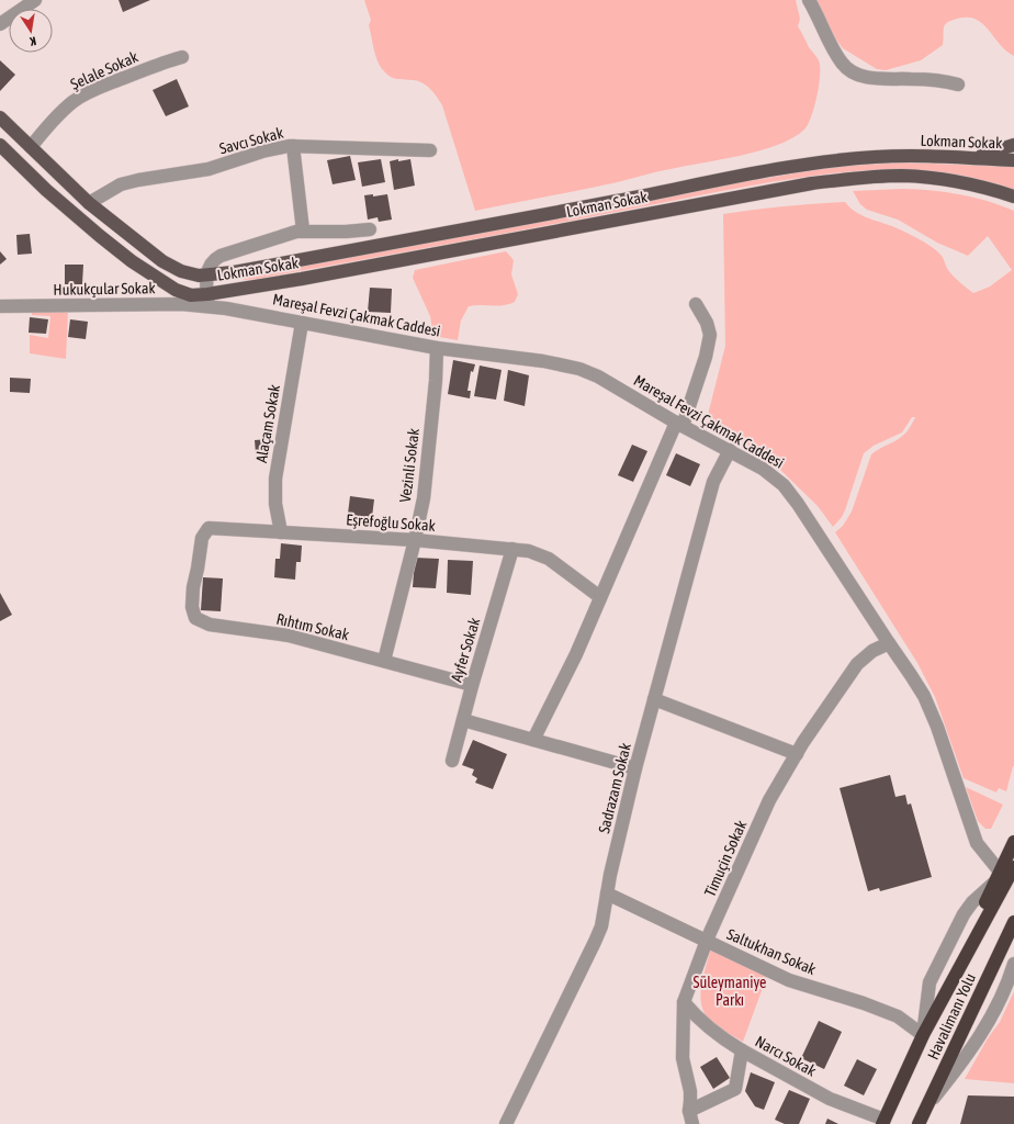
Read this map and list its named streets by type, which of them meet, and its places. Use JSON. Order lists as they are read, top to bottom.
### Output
{
  "streets": {
    "highway": ["Havalimanı Yolu"],
    "main road": ["Lokman Sokak", "Mareşal Fevzi Çakmak Caddesi"],
    "street": [
      "Şelale Sokak",
      "Savcı Sokak",
      "Hukukçular Sokak",
      "Alaçam Sokak",
      "Vezinli Sokak",
      "Eşrefoğlu Sokak",
      "Rıhtım Sokak",
      "Ayfer Sokak",
      "Sadrazam Sokak",
      "Timuçin Sokak",
      "Saltukhan Sokak",
      "Narcı Sokak"
    ]
  },
  "crossings": [
    ["Lokman Sokak", "Hukukçular Sokak"],
    ["Lokman Sokak", "Mareşal Fevzi Çakmak Caddesi"],
    ["Hukukçular Sokak", "Mareşal Fevzi Çakmak Caddesi"],
    ["Mareşal Fevzi Çakmak Caddesi", "Alaçam Sokak"],
    ["Mareşal Fevzi Çakmak Caddesi", "Vezinli Sokak"],
    ["Mareşal Fevzi Çakmak Caddesi", "Sadrazam Sokak"],
    ["Mareşal Fevzi Çakmak Caddesi", "Timuçin Sokak"],
    ["Alaçam Sokak", "Eşrefoğlu Sokak"],
    ["Vezinli Sokak", "Eşrefoğlu Sokak"],
    ["Vezinli Sokak", "Rıhtım Sokak"],
    ["Eşrefoğlu Sokak", "Rıhtım Sokak"],
    ["Eşrefoğlu Sokak", "Ayfer Sokak"],
    ["Rıhtım Sokak", "Ayfer Sokak"],
    ["Sadrazam Sokak", "Saltukhan Sokak"],
    ["Timuçin Sokak", "Saltukhan Sokak"],
    ["Timuçin Sokak", "Narcı Sokak"]
  ],
  "parks": ["Süleymaniye Parkı"],
  "north": "bottom"
}
